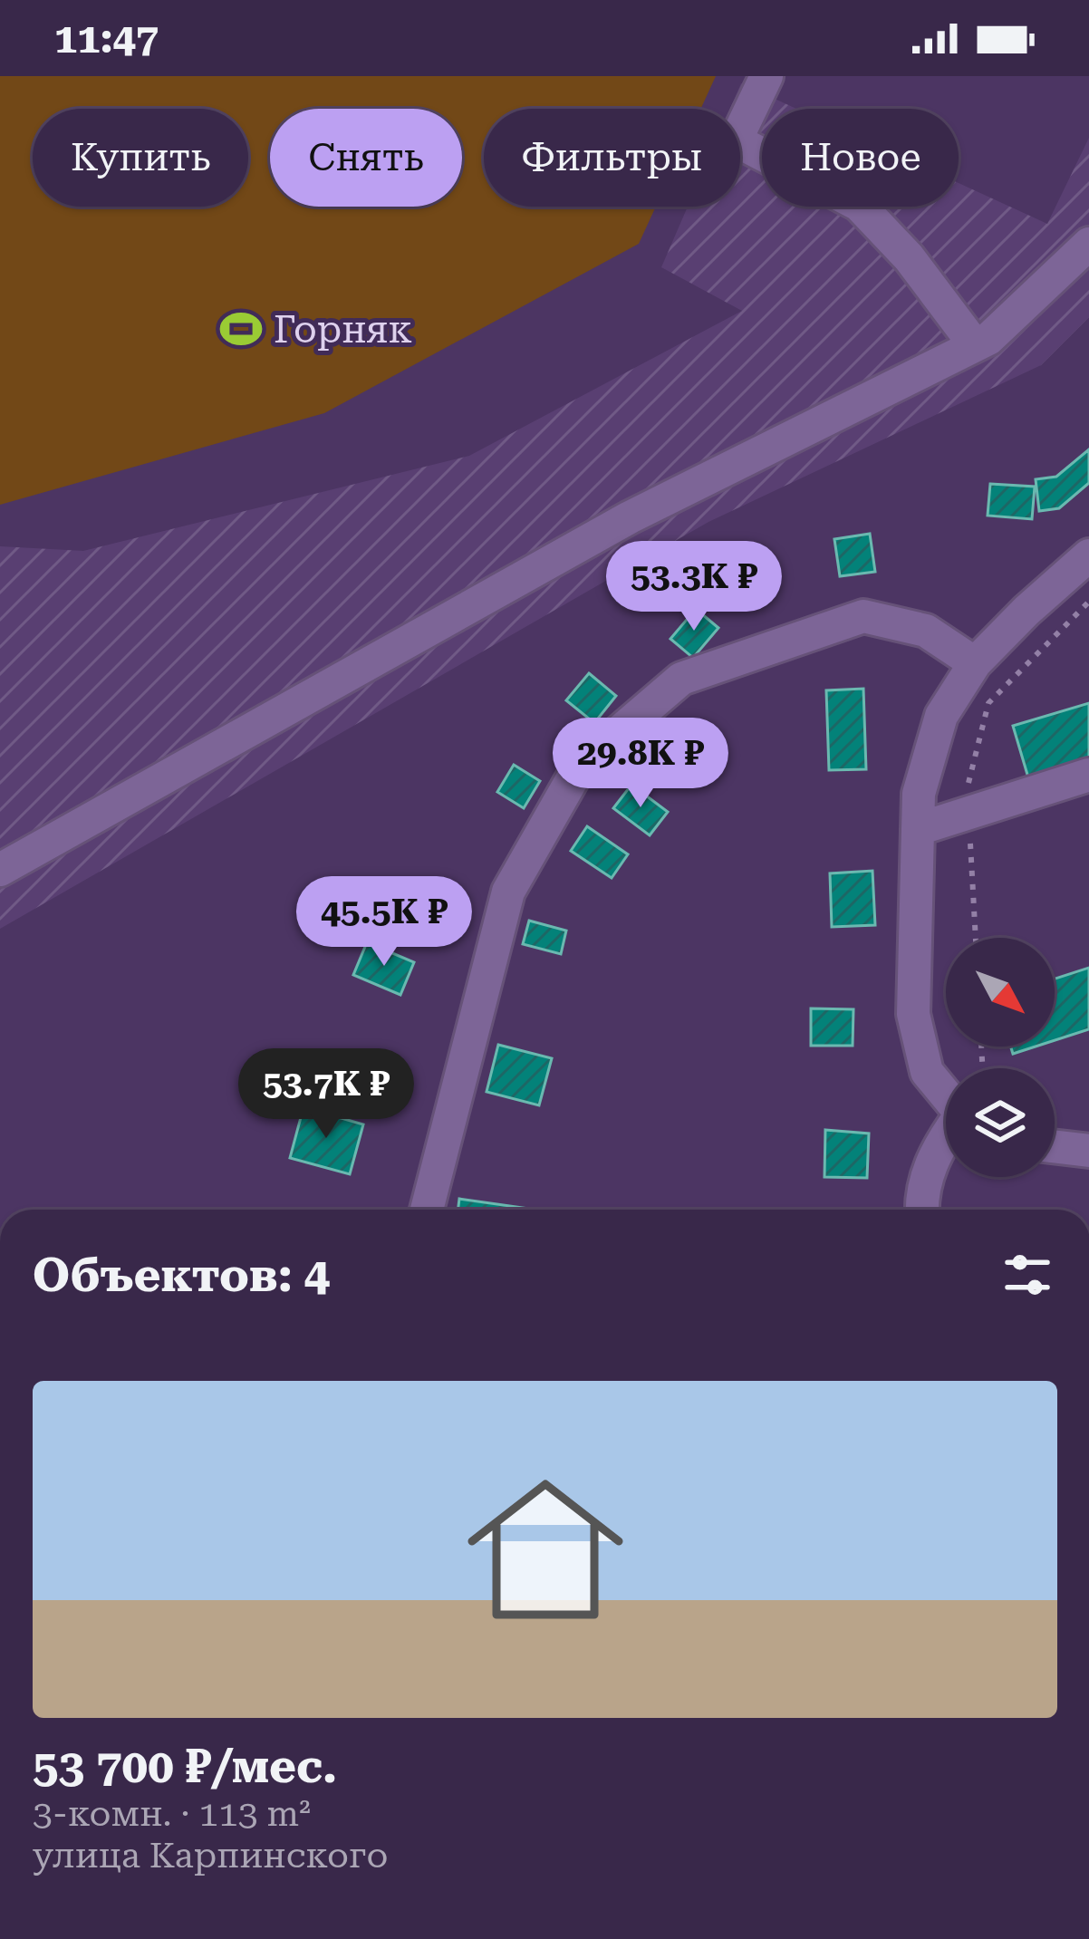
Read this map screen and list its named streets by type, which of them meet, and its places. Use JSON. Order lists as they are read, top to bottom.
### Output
{
  "places": {
    "sports": ["Горняк"]
  },
  "north": "bottom right",
  "page": {
    "status": "11:47",
    "chip": [
      "Купить",
      "Снять",
      "Фильтры",
      "Новое"
    ],
    "price": [
      "53.3K ₽",
      "29.8K ₽",
      "45.5K ₽",
      "53.7K ₽"
    ],
    "heading": "Объектов: 4",
    "list": [
      {
        "name": "53 700 ₽/мес.",
        "note": "3-комн. · 113 m² · улица Карпинского"
      }
    ]
  }
}
